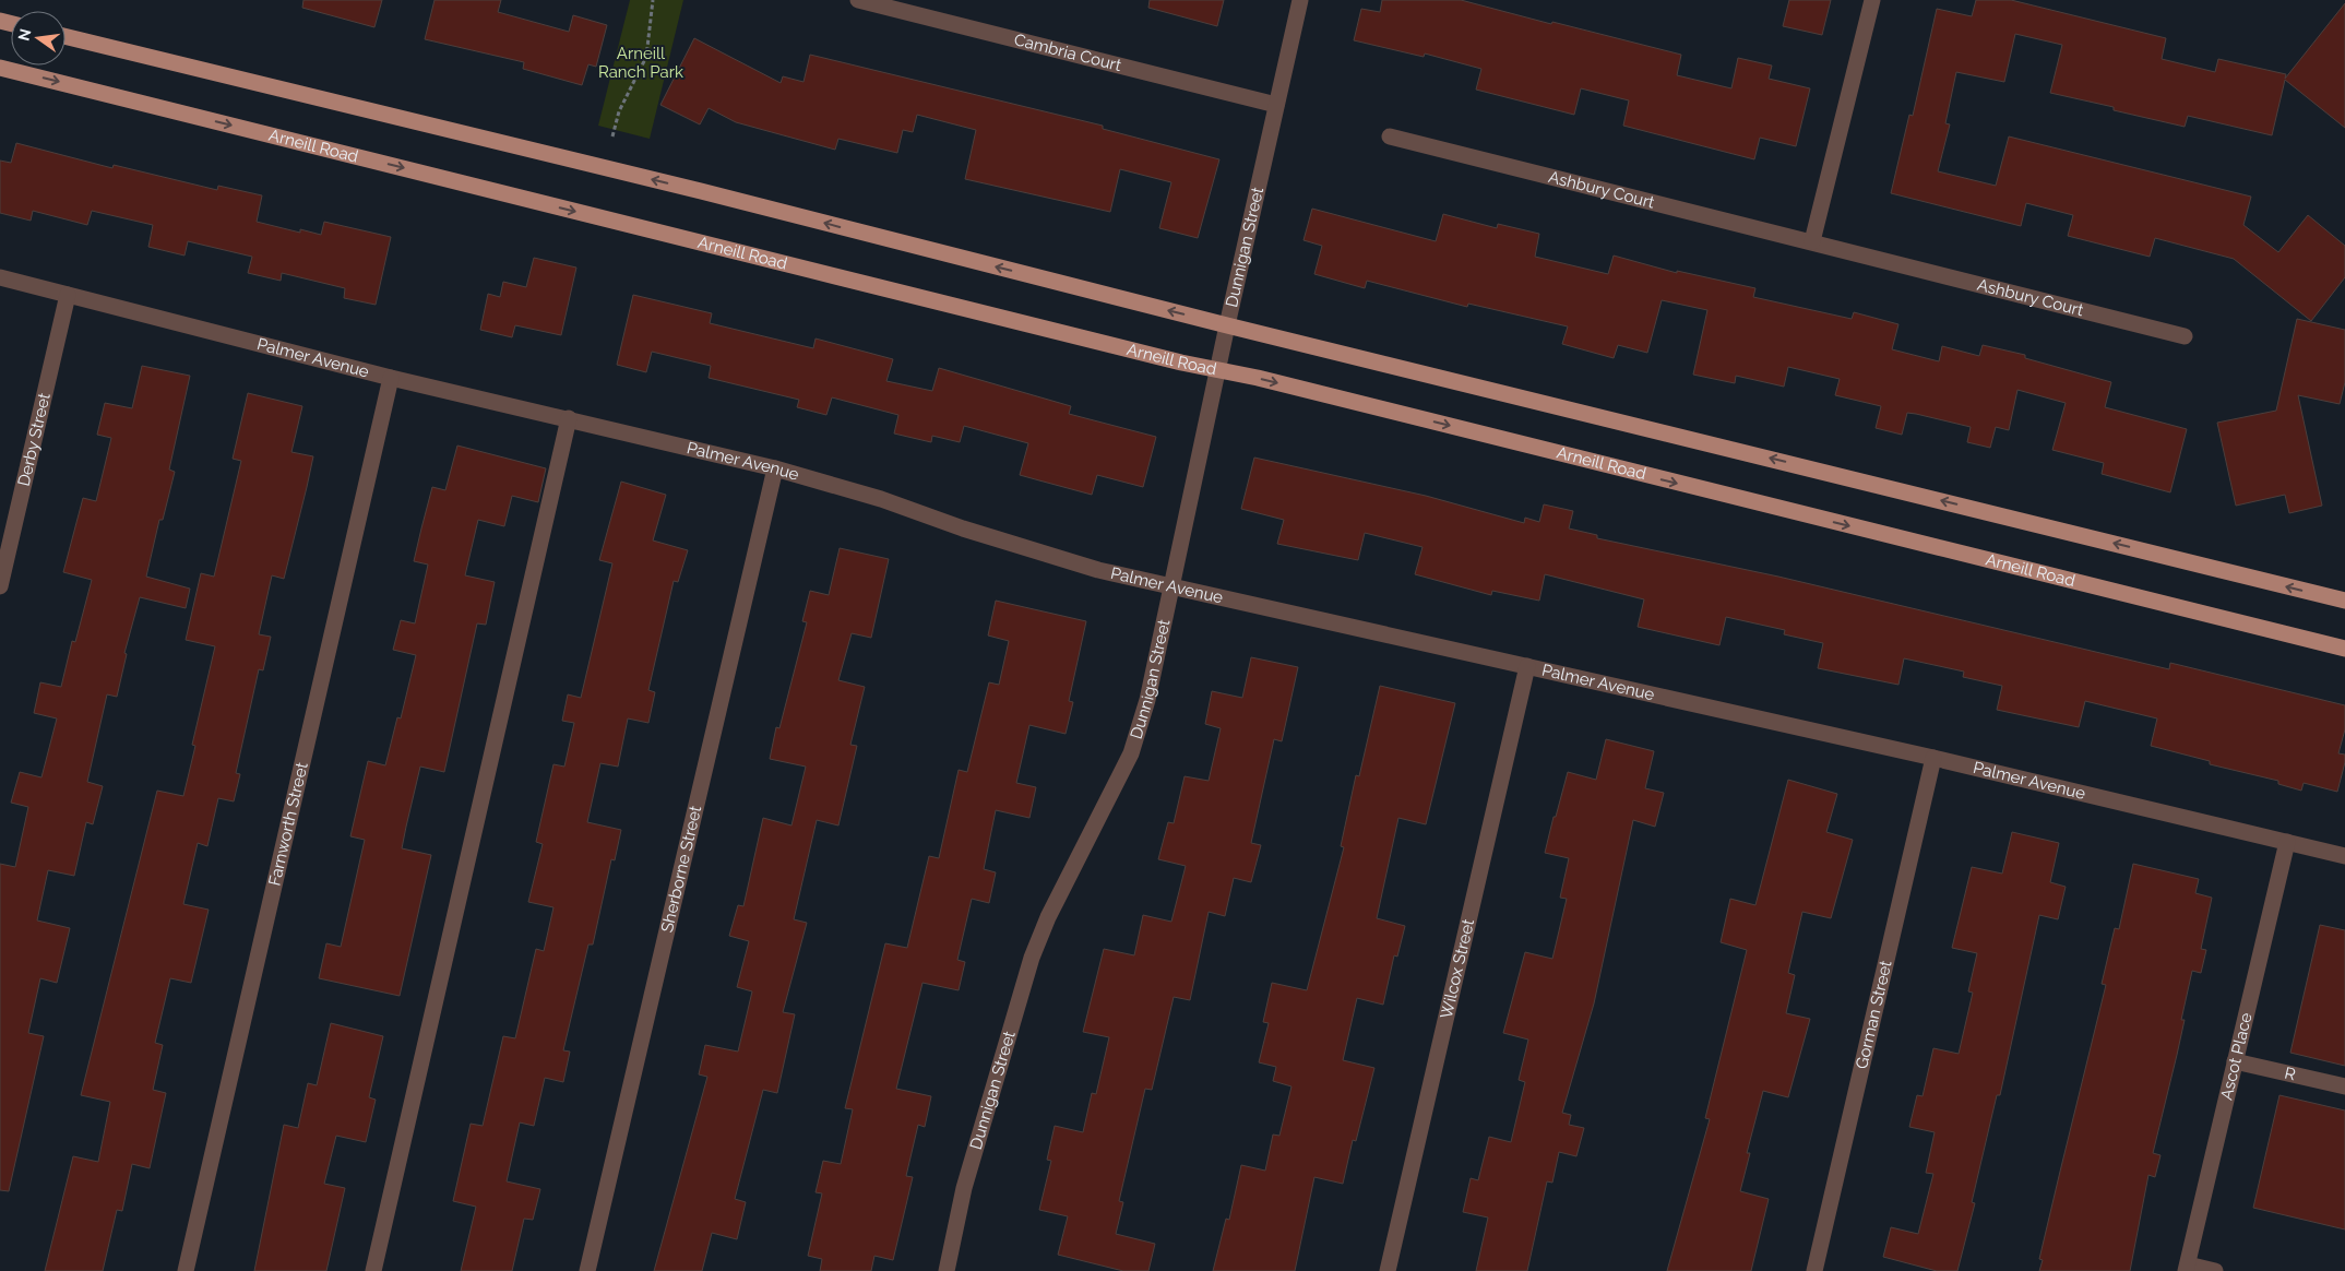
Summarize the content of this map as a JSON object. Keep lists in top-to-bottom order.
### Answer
{
  "streets": {
    "main road": ["Arneill Road"],
    "street": [
      "Cambria Court",
      "Ashbury Court",
      "Dunnigan Street",
      "Palmer Avenue",
      "Derby Street",
      "Farnworth Street",
      "Sherborne Street",
      "Wilcox Street",
      "Gorman Street",
      "Ascot Place",
      "R"
    ]
  },
  "crossings": [
    ["Cambria Court", "Dunnigan Street"],
    ["Arneill Road", "Dunnigan Street"],
    ["Dunnigan Street", "Palmer Avenue"],
    ["Palmer Avenue", "Derby Street"],
    ["Palmer Avenue", "Farnworth Street"],
    ["Palmer Avenue", "Sherborne Street"],
    ["Palmer Avenue", "Wilcox Street"],
    ["Palmer Avenue", "Gorman Street"],
    ["Palmer Avenue", "Ascot Place"],
    ["Ascot Place", "R"]
  ],
  "parks": ["Arneill Ranch Park"],
  "north": "left"
}
